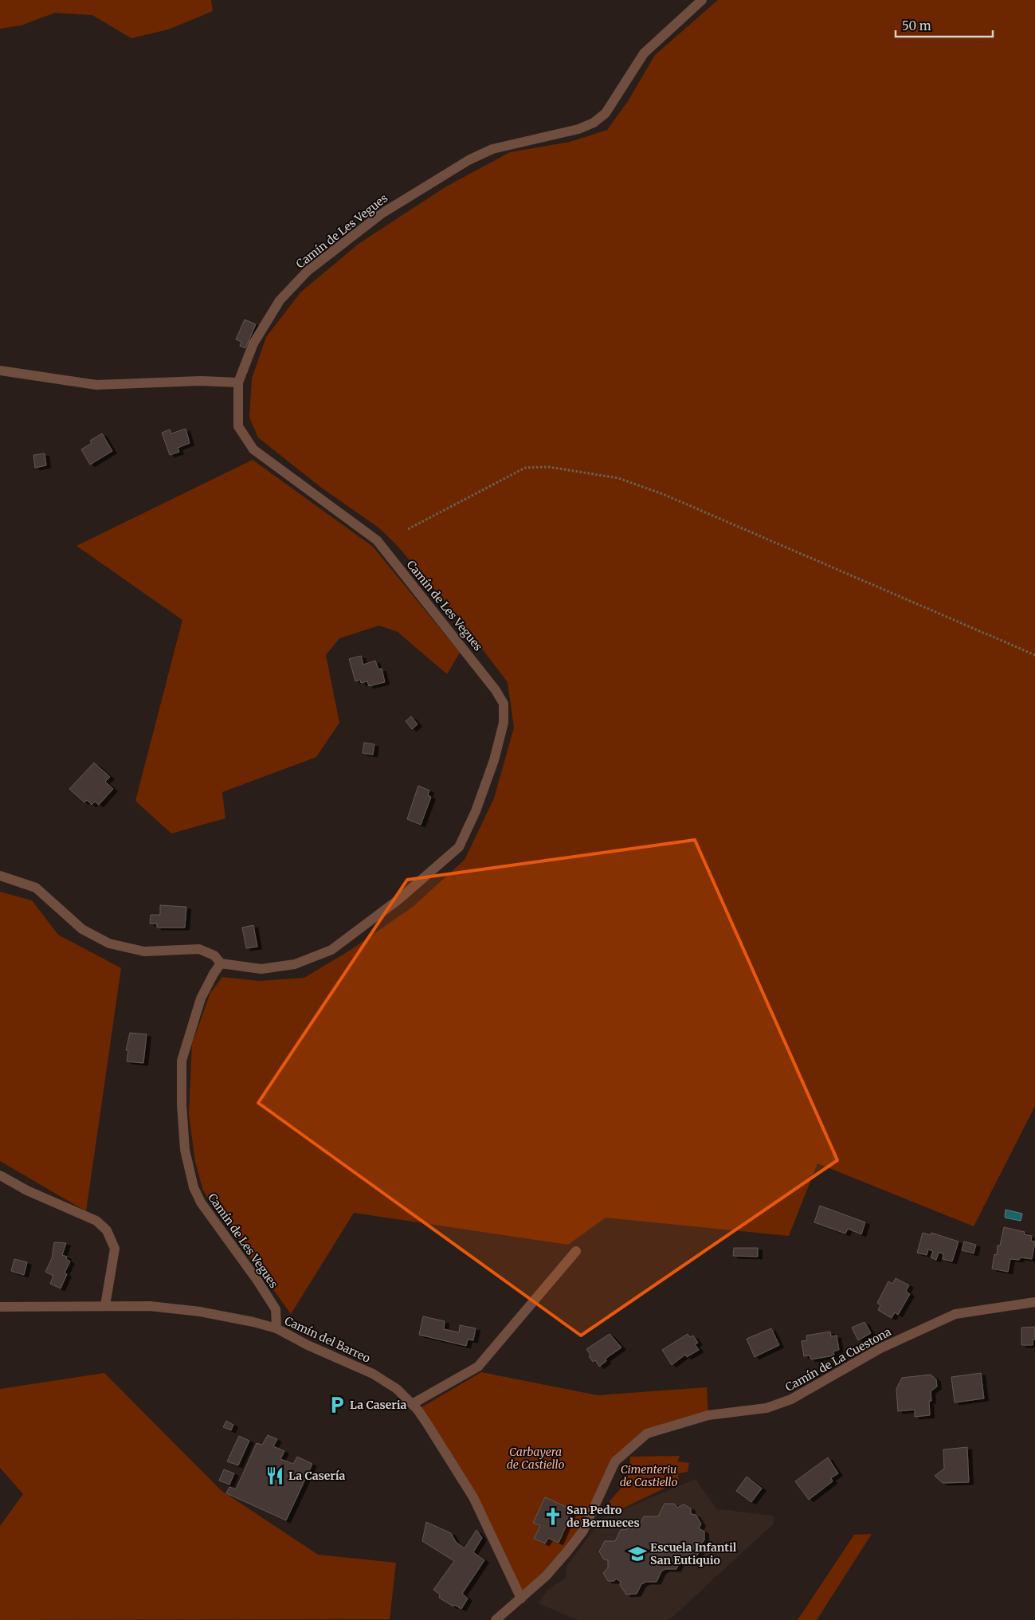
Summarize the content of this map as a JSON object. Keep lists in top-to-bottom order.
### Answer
{
  "streets": {
    "street": ["Camín de Les Vegues", "Camín del Barreo", "Camín de La Cuestona"]
  },
  "crossings": [
    ["Camín de Les Vegues", "Camín del Barreo"],
    ["Camín del Barreo", "Camín de La Cuestona"]
  ],
  "parks": ["Carbayera de Castiello", "Cimenteriu de Castiello"],
  "places": {
    "parking": ["La Caseria"],
    "restaurant": ["La Casería"],
    "church": ["San Pedro de Bernueces"],
    "school or university": ["Escuela Infantil San Eutiquio"]
  },
  "scale_bar": "50 m"
}
